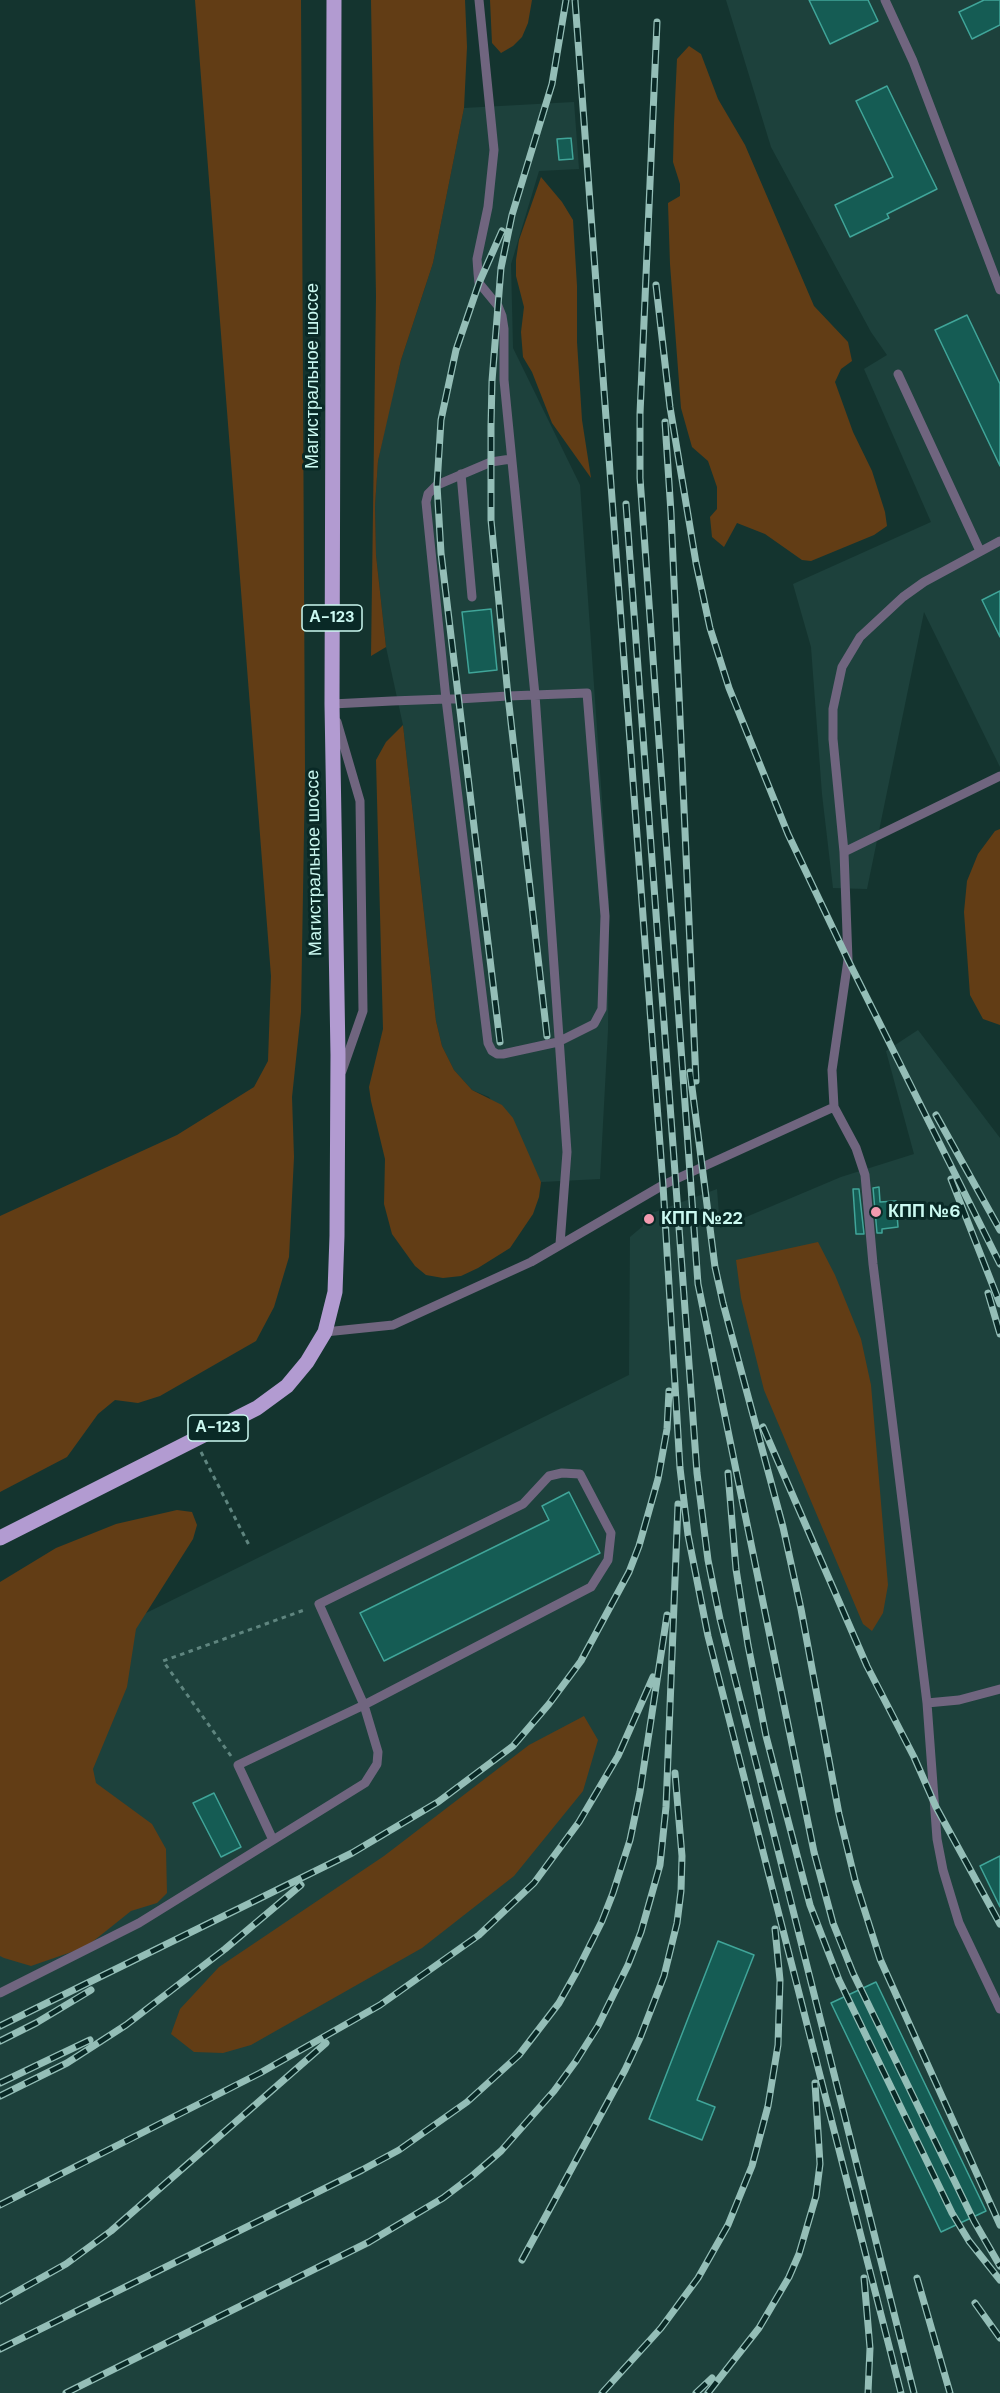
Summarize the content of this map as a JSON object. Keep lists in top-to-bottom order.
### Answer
{
  "streets": {
    "main road": ["Магистральное шоссе", "А-123"]
  },
  "places": ["КПП №6", "КПП №22"]
}
